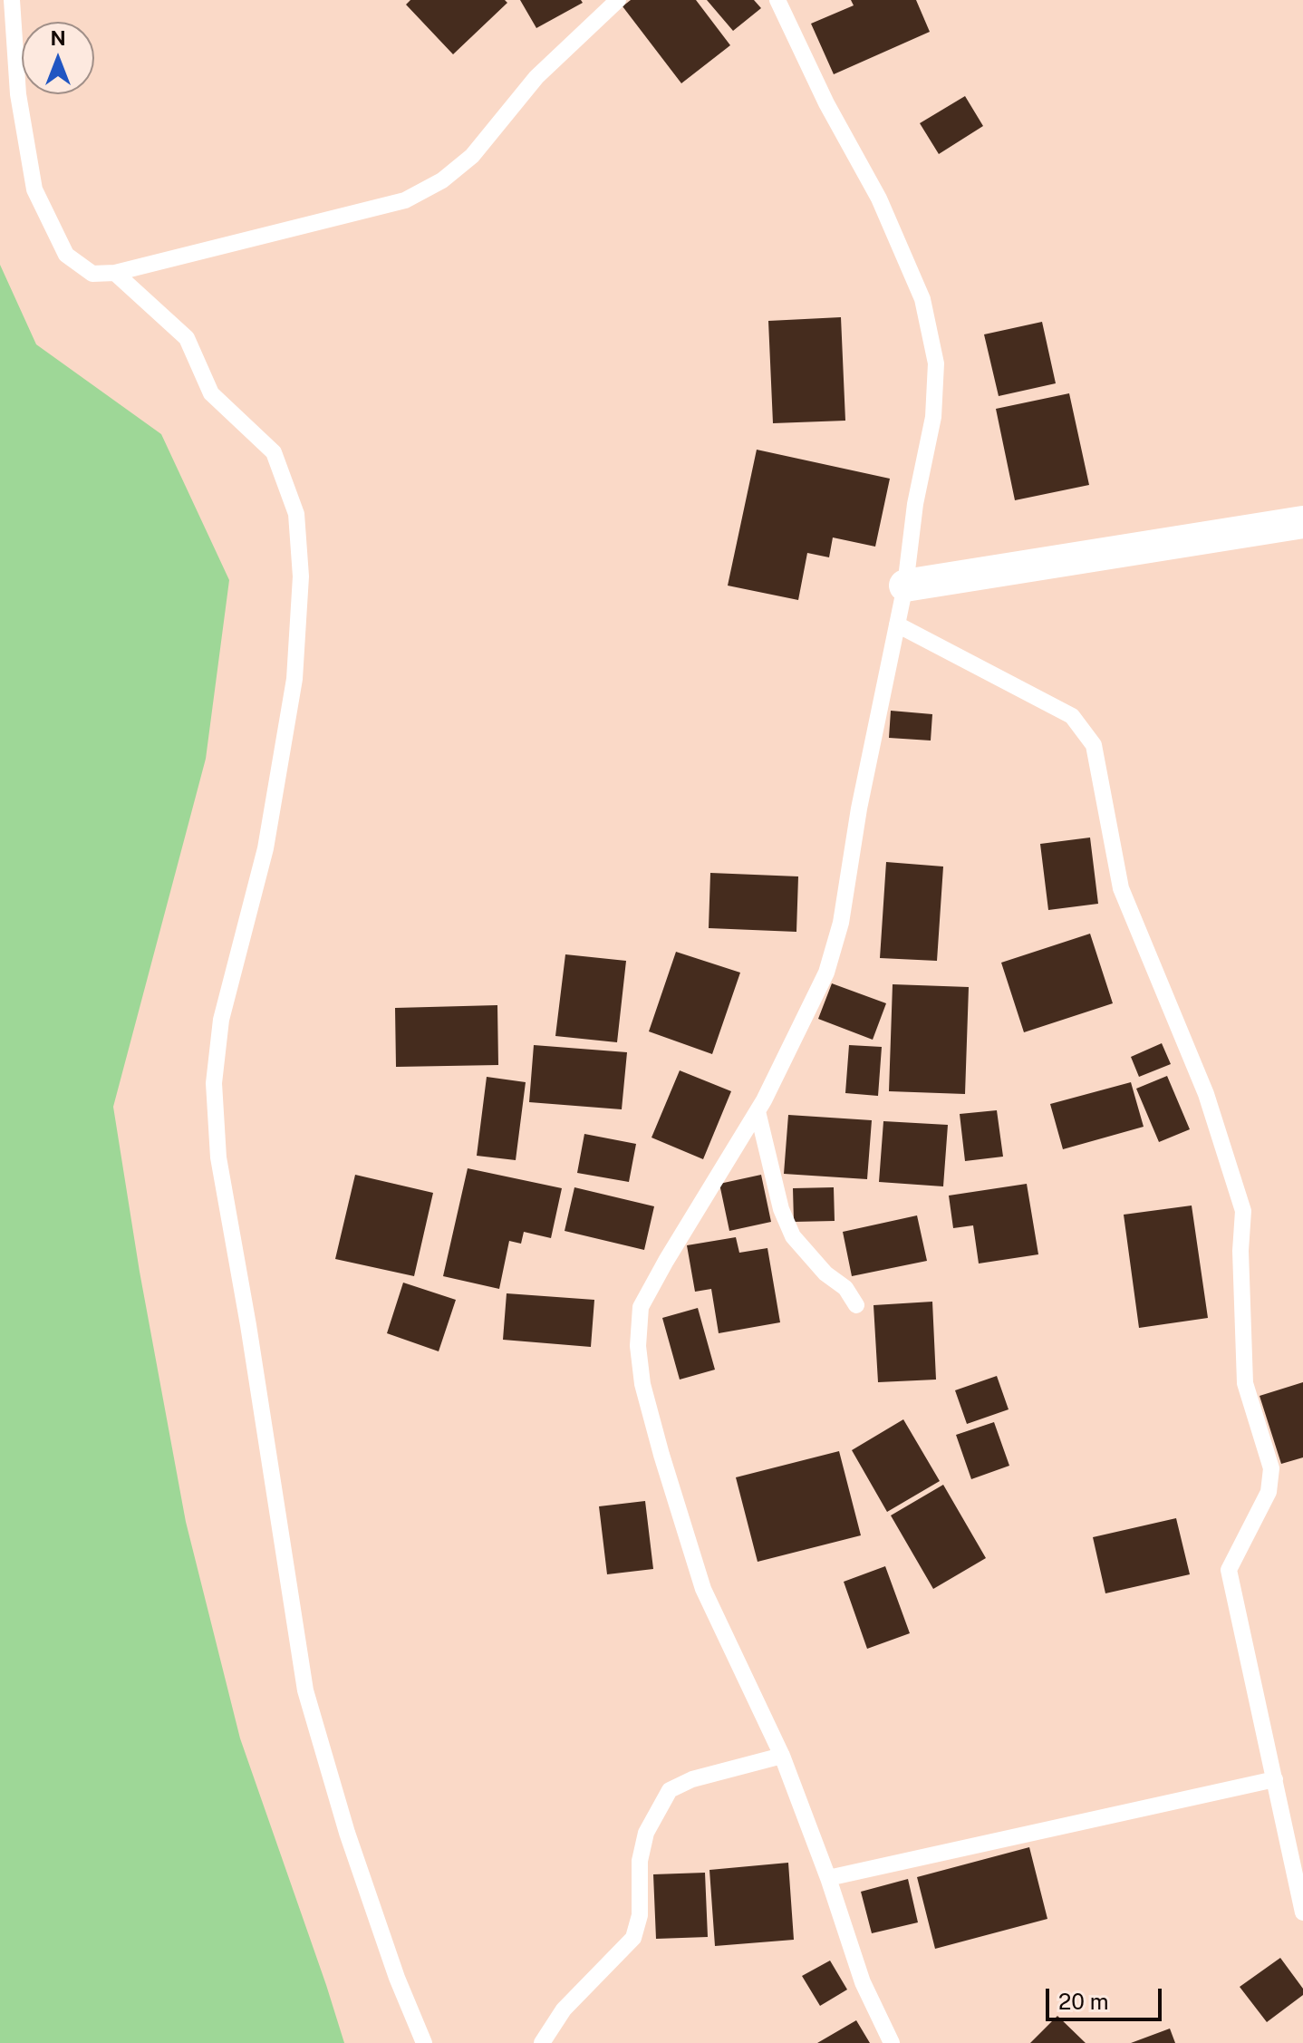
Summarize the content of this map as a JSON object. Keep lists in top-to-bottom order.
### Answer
{
  "scale_bar": "20 m",
  "north": "top"
}
